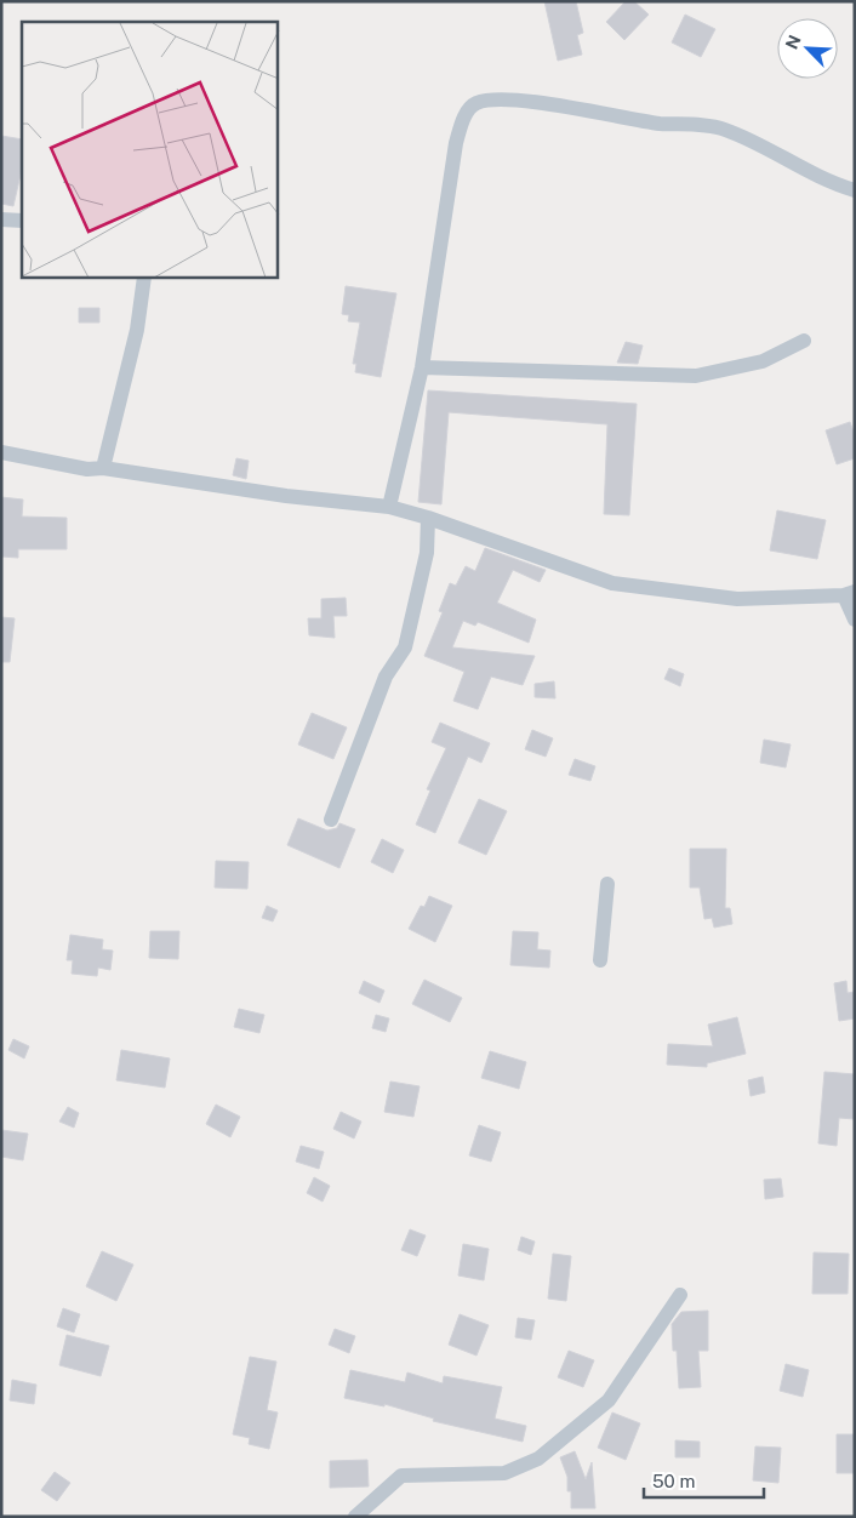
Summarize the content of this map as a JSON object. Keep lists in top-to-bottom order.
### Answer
{
  "scale_bar": "50 m",
  "north": "top left"
}
